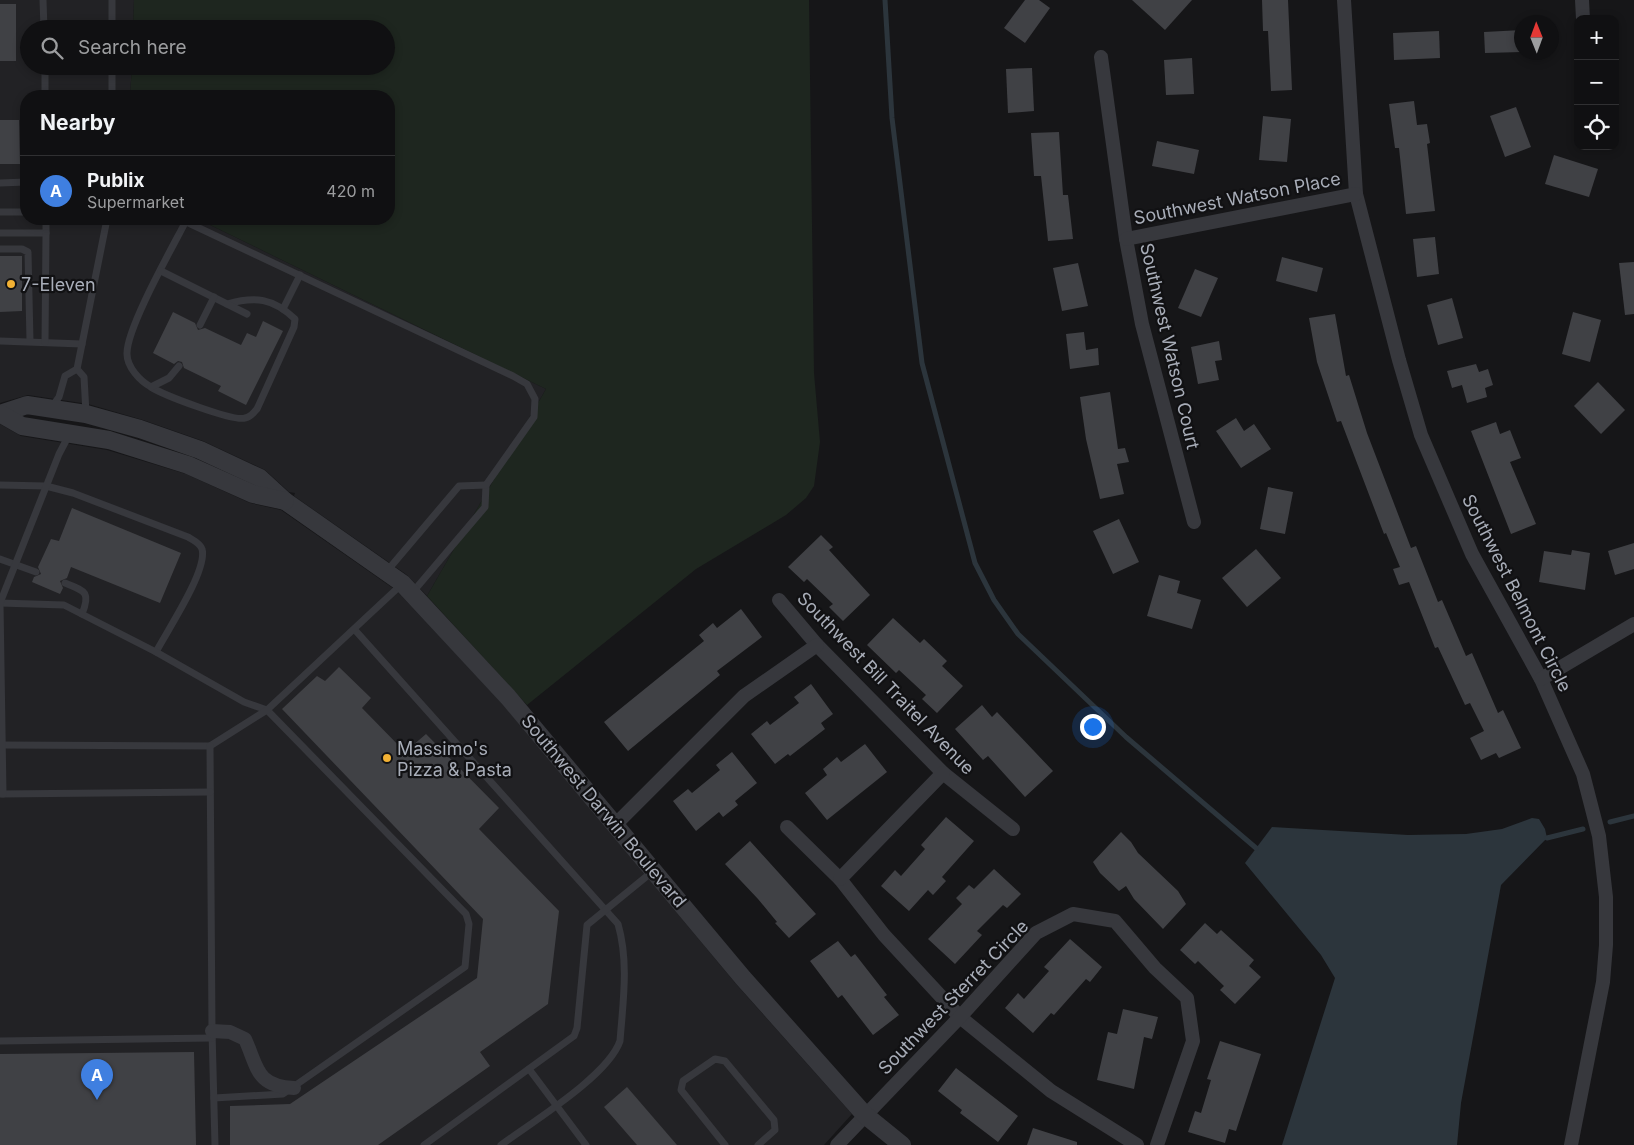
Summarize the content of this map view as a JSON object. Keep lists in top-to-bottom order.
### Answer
{
  "streets": {
    "street": [
      "Southwest Watson Place",
      "Southwest Watson Court",
      "Southwest Belmont Circle",
      "Southwest Bill Traitel Avenue",
      "Southwest Darwin Boulevard",
      "Southwest Sterret Circle"
    ]
  },
  "crossings": [
    ["Southwest Watson Place", "Southwest Watson Court"],
    ["Southwest Watson Place", "Southwest Belmont Circle"],
    ["Southwest Darwin Boulevard", "Southwest Sterret Circle"]
  ],
  "places": ["7-Eleven", "Massimo's Pizza & Pasta"],
  "north": "top",
  "page": {
    "map_buttons": ["+", "−"],
    "search": "Search here",
    "heading": "Nearby",
    "list": [
      {
        "mark": "A",
        "name": "Publix",
        "note": "Supermarket",
        "value": "420 m"
      }
    ],
    "pins": "A"
  }
}
